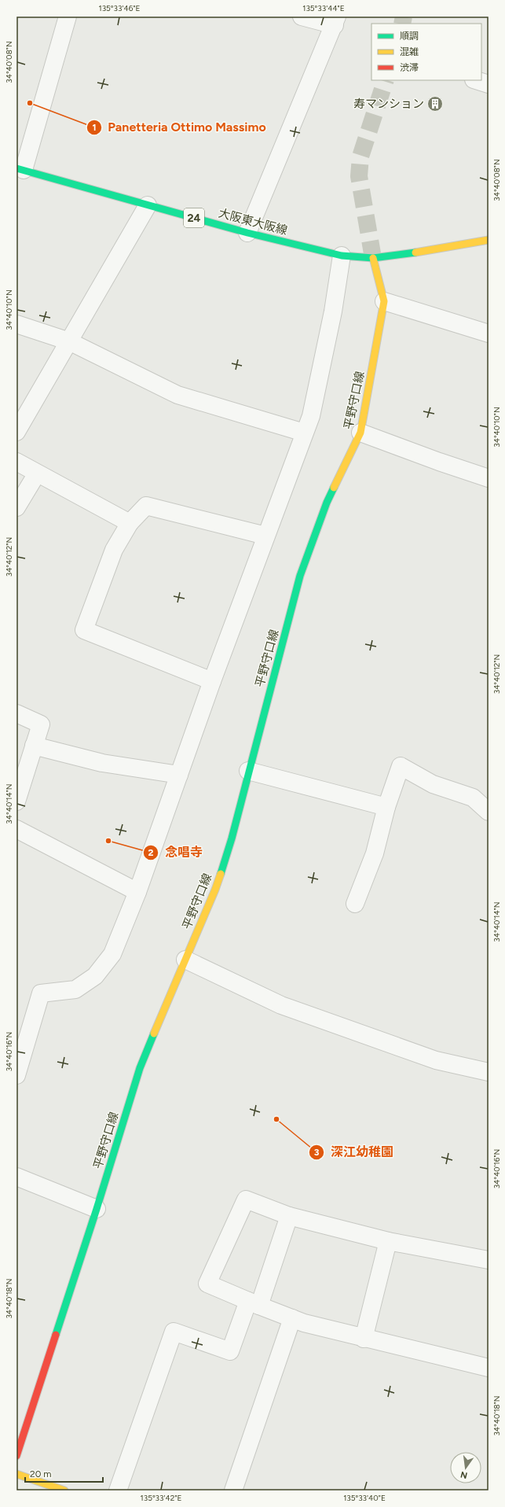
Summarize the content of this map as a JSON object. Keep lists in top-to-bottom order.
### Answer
{
  "streets": {
    "main road": ["24", "大阪東大阪線", "平野守口線"]
  },
  "crossings": [
    ["大阪東大阪線", "平野守口線"]
  ],
  "places": {
    "other": ["Panetteria Ottimo Massimo", "念唱寺", "深江幼稚園"],
    "building": ["寿マンション"]
  },
  "legend": ["順調", "混雑", "渋滞"],
  "scale_bar": "20 m",
  "north": "bottom",
  "coordinates": [
    "135°33'46\"E",
    "135°33'44\"E",
    "34°40'08\"N",
    "34°40'10\"N",
    "34°40'12\"N",
    "34°40'14\"N",
    "34°40'16\"N",
    "34°40'18\"N",
    "135°33'42\"E",
    "135°33'40\"E"
  ]
}
